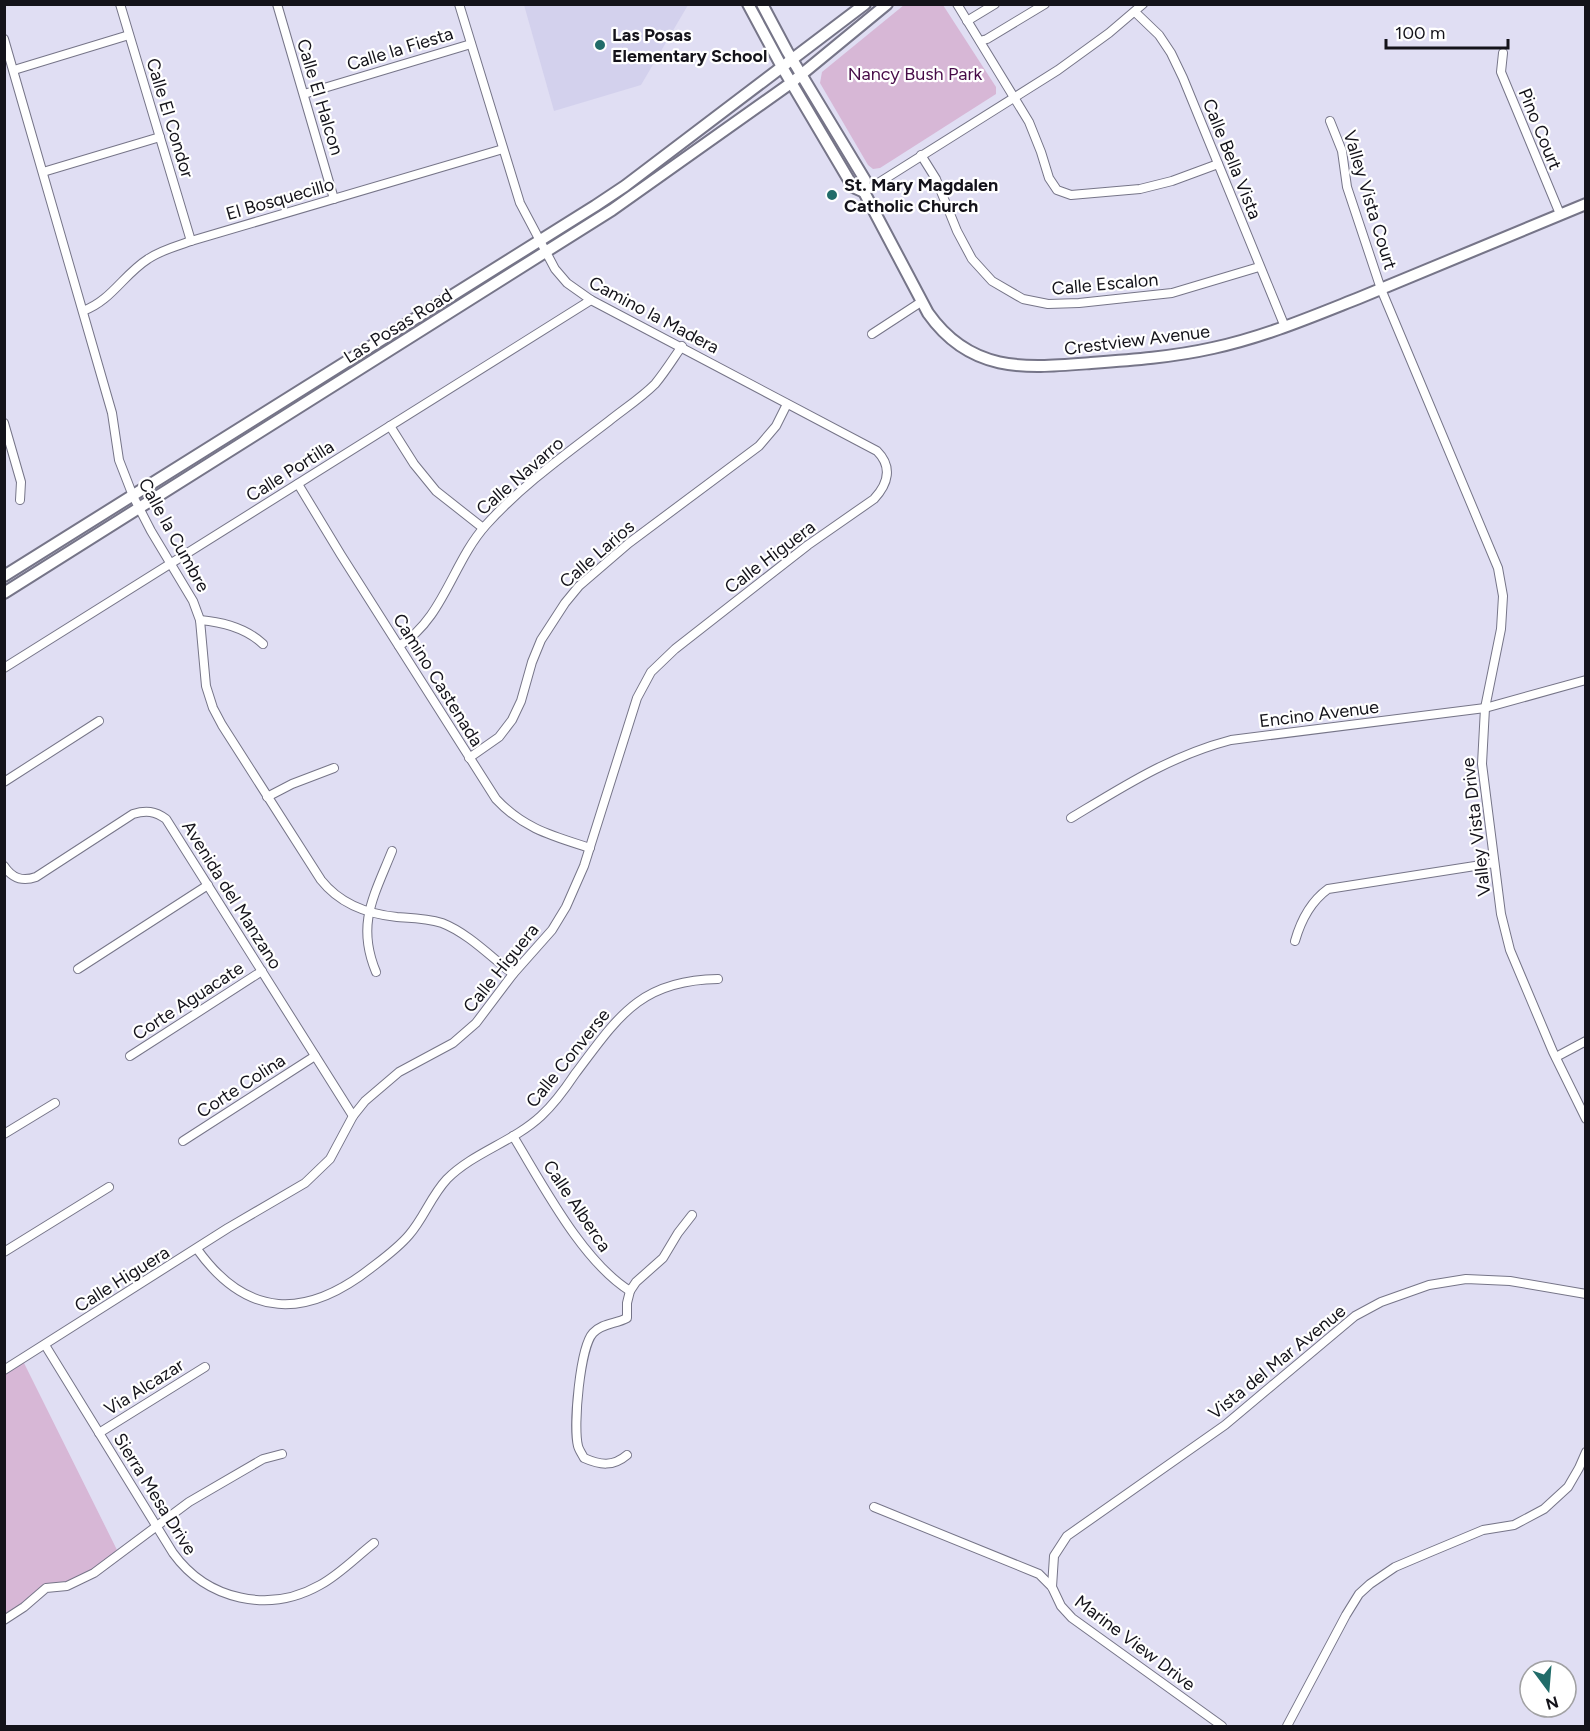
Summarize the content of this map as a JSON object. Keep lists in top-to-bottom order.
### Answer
{
  "streets": {
    "main road": ["Las Posas Road", "Crestview Avenue"],
    "street": [
      "Calle la Fiesta",
      "Calle El Halcon",
      "Calle El Condor",
      "Pino Court",
      "Calle Bella Vista",
      "El Bosquecillo",
      "Valley Vista Court",
      "Calle Escalon",
      "Camino la Madera",
      "Calle Portilla",
      "Calle Navarro",
      "Calle la Cumbre",
      "Calle Larios",
      "Calle Higuera",
      "Camino Castenada",
      "Encino Avenue",
      "Valley Vista Drive",
      "Avenida del Manzano",
      "Corte Aguacate",
      "Calle Converse",
      "Corte Colina",
      "Calle Alberca",
      "Vista del Mar Avenue",
      "Via Alcazar",
      "Sierra Mesa Drive",
      "Marine View Drive"
    ]
  },
  "crossings": [
    ["Calle la Fiesta", "Calle El Halcon"],
    ["Calle la Fiesta", "Camino la Madera"],
    ["Calle El Halcon", "El Bosquecillo"],
    ["Calle El Condor", "El Bosquecillo"],
    ["Pino Court", "Crestview Avenue"],
    ["Calle Bella Vista", "Calle Escalon"],
    ["Calle Bella Vista", "Crestview Avenue"],
    ["El Bosquecillo", "Camino la Madera"],
    ["El Bosquecillo", "Calle la Cumbre"],
    ["Valley Vista Court", "Crestview Avenue"],
    ["Valley Vista Court", "Valley Vista Drive"],
    ["Camino la Madera", "Las Posas Road"],
    ["Camino la Madera", "Calle Portilla"],
    ["Camino la Madera", "Calle Navarro"],
    ["Camino la Madera", "Calle Larios"],
    ["Camino la Madera", "Calle Higuera"],
    ["Las Posas Road", "Crestview Avenue"],
    ["Las Posas Road", "Calle la Cumbre"],
    ["Crestview Avenue", "Valley Vista Drive"],
    ["Calle Portilla", "Calle la Cumbre"],
    ["Calle Portilla", "Camino Castenada"],
    ["Calle Navarro", "Camino Castenada"],
    ["Calle la Cumbre", "Calle Higuera"],
    ["Calle Larios", "Camino Castenada"],
    ["Calle Higuera", "Camino Castenada"],
    ["Calle Higuera", "Avenida del Manzano"],
    ["Calle Higuera", "Calle Converse"],
    ["Calle Higuera", "Sierra Mesa Drive"],
    ["Encino Avenue", "Valley Vista Drive"],
    ["Avenida del Manzano", "Corte Aguacate"],
    ["Avenida del Manzano", "Corte Colina"],
    ["Calle Converse", "Calle Alberca"],
    ["Vista del Mar Avenue", "Marine View Drive"],
    ["Via Alcazar", "Sierra Mesa Drive"]
  ],
  "parks": ["Nancy Bush Park"],
  "places": ["Las Posas Elementary School", "St. Mary Magdalen Catholic Church"],
  "scale_bar": "100 m",
  "north": "bottom"
}
